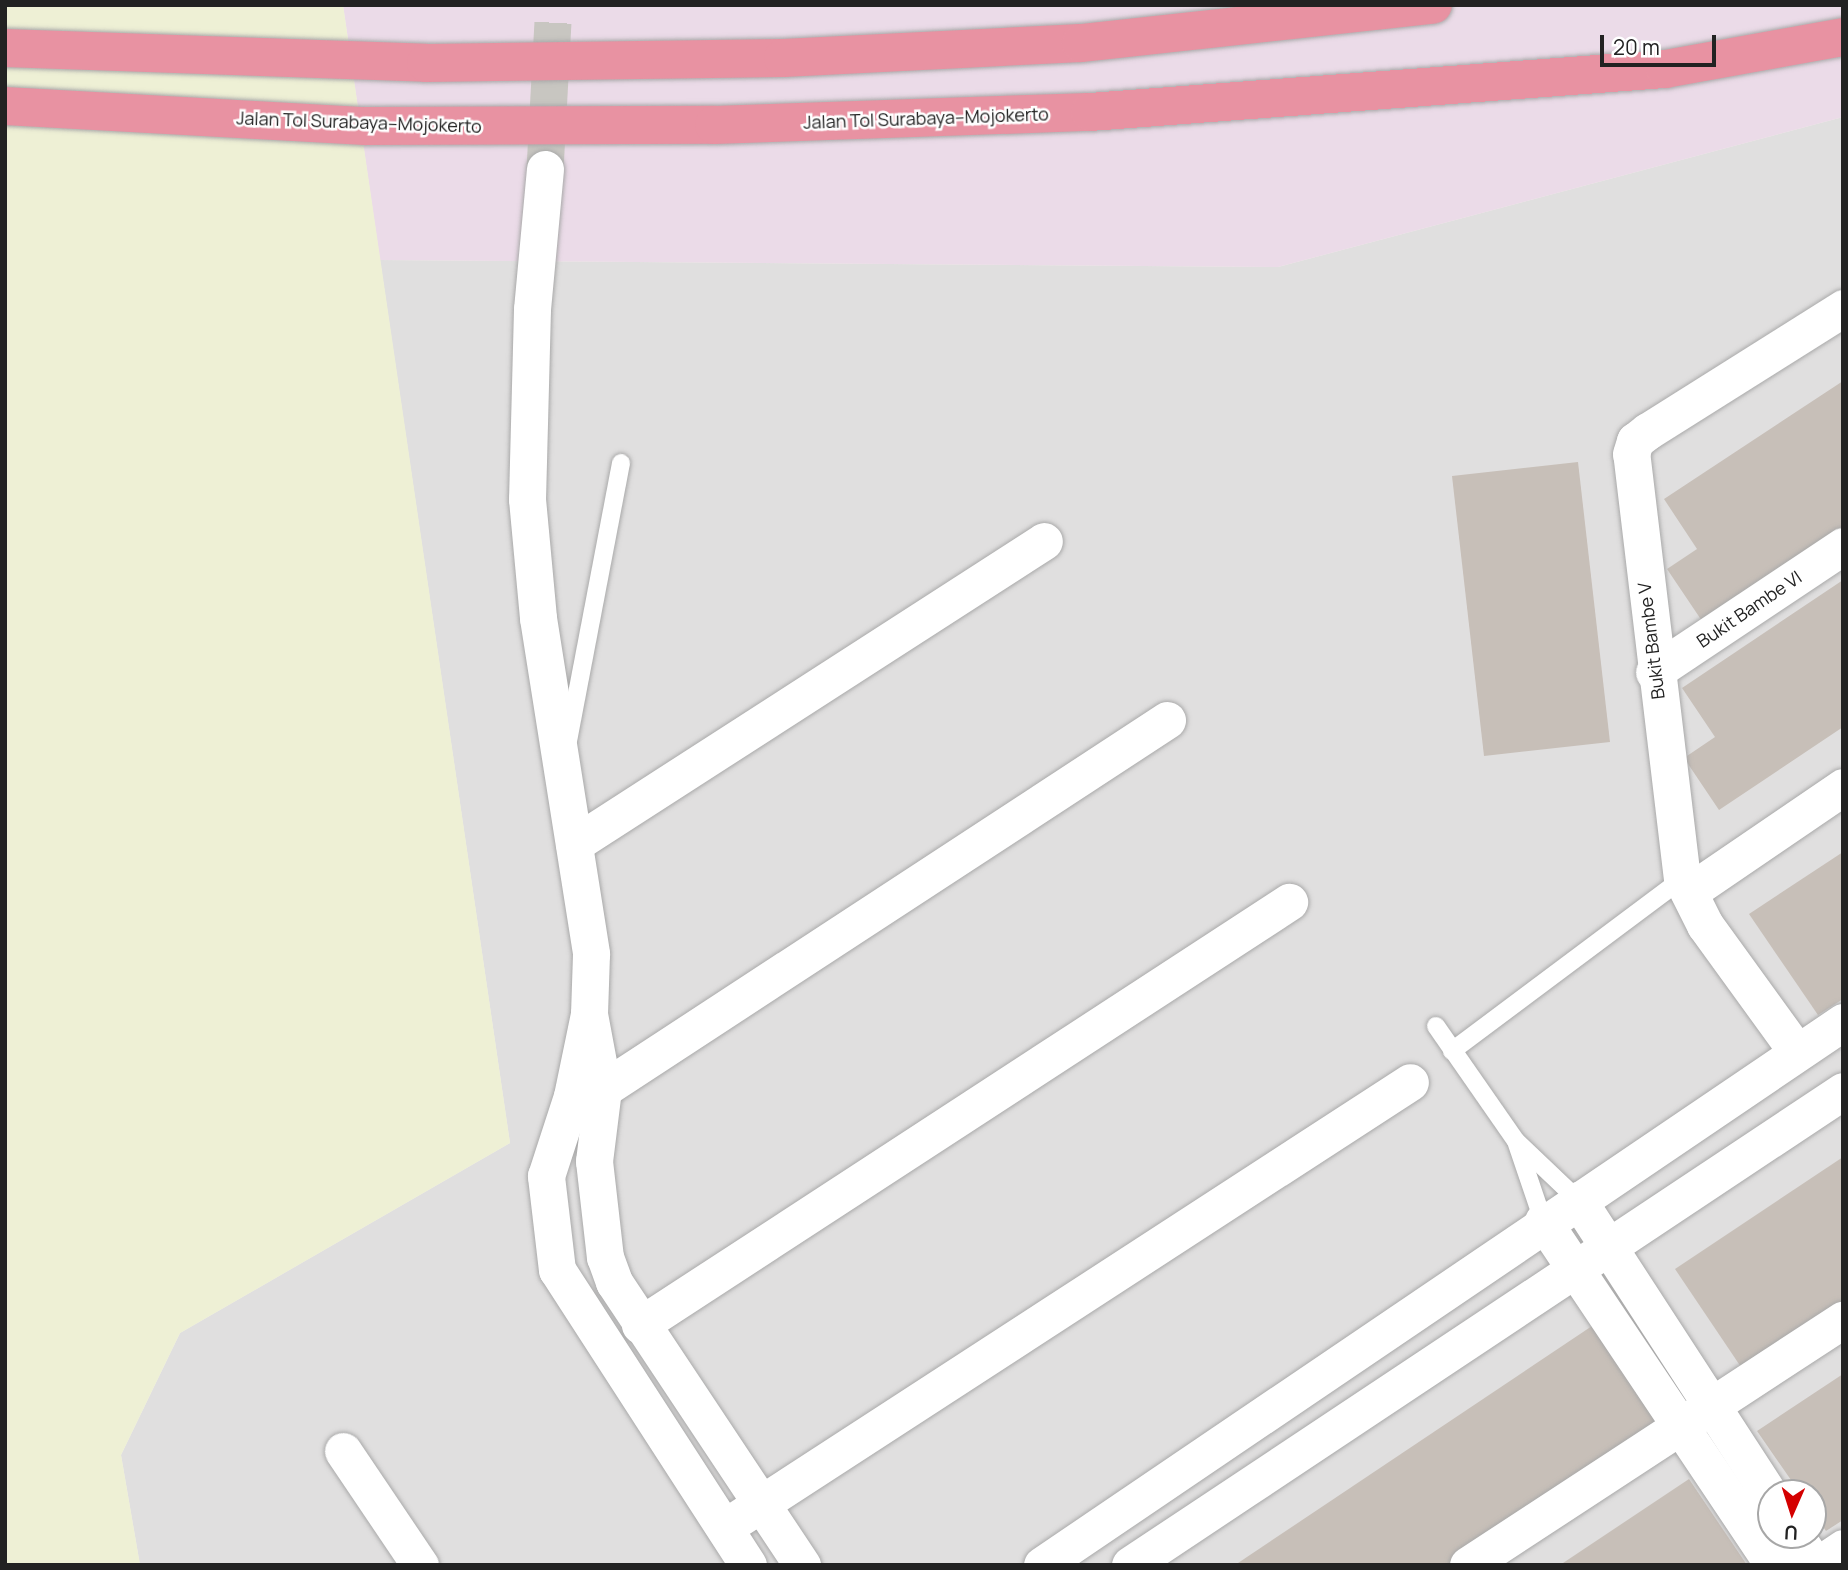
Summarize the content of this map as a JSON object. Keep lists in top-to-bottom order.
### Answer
{
  "streets": {
    "highway": ["Jalan Tol Surabaya–Mojokerto"],
    "street": ["Bukit Bambe VI", "Bukit Bambe V"]
  },
  "crossings": [
    ["Bukit Bambe VI", "Bukit Bambe V"]
  ],
  "scale_bar": "20 m",
  "north": "bottom"
}
